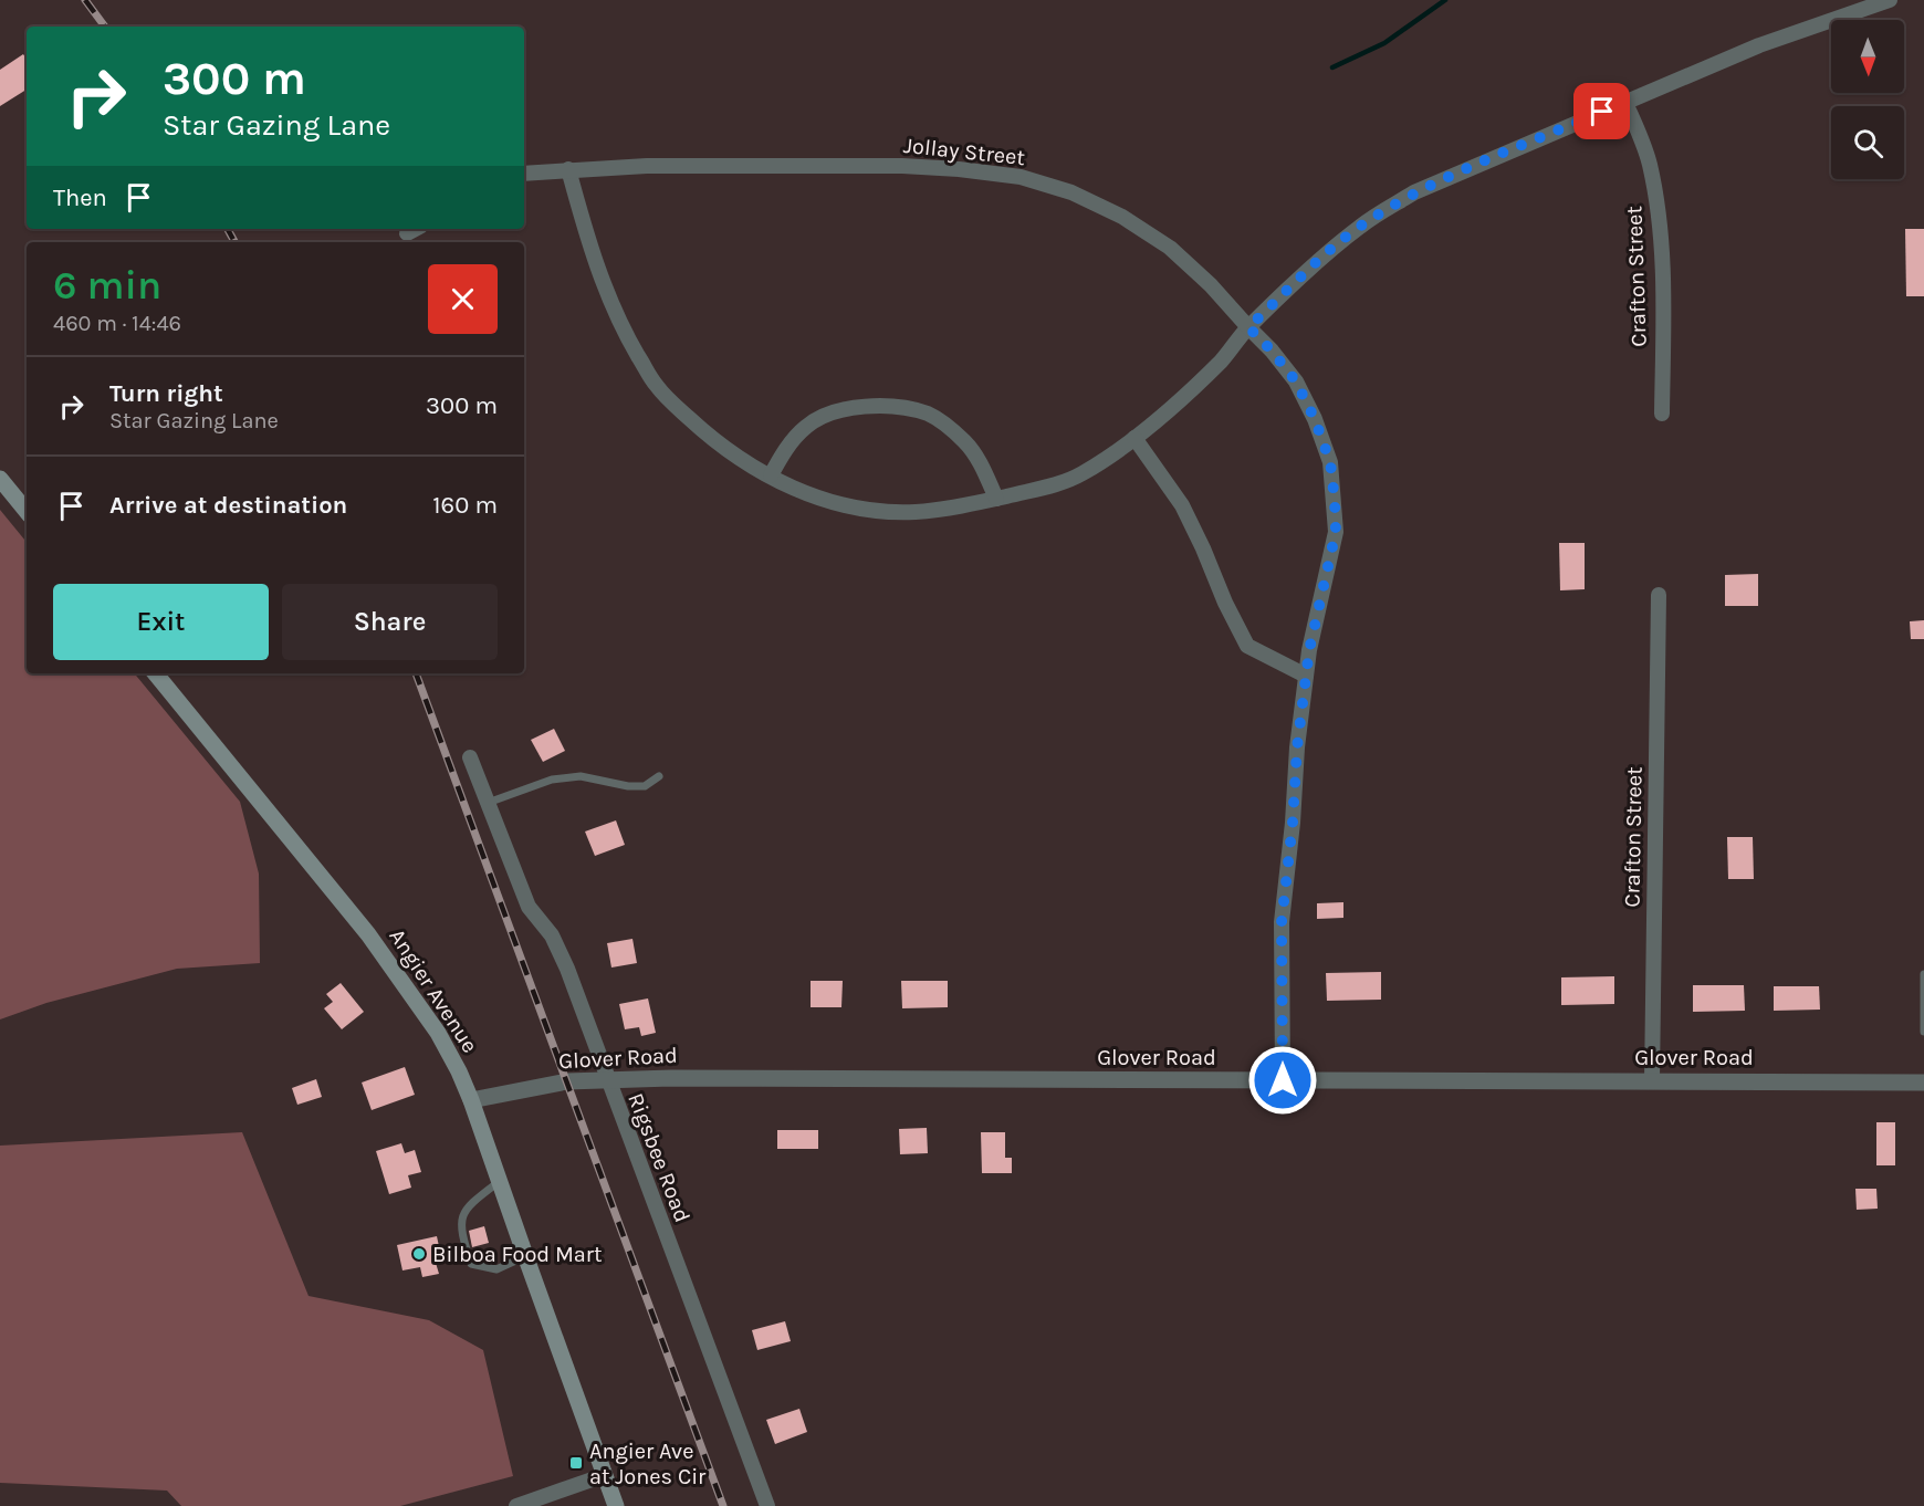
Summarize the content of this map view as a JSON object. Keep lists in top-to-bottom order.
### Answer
{
  "streets": {
    "main road": ["Angier Avenue"],
    "street": [
      "Jollay Street",
      "Crafton Street",
      "Glover Road",
      "Rigsbee Road"
    ]
  },
  "crossings": [
    ["Jollay Street", "Glover Road"],
    ["Crafton Street", "Glover Road"],
    ["Angier Avenue", "Glover Road"],
    ["Glover Road", "Rigsbee Road"]
  ],
  "places": {
    "other": ["Bilboa Food Mart"],
    "transit": ["Angier Ave at Jones Cir"]
  },
  "north": "bottom",
  "page": {
    "turn": ["300 m", "Star Gazing Lane"],
    "then": "Then",
    "heading": ["6 min", "460 m · 14:46"],
    "list": [
      {
        "name": "Turn right",
        "note": "Star Gazing Lane",
        "value": "300 m"
      },
      {
        "name": "Arrive at destination",
        "value": "160 m"
      }
    ],
    "buttons": ["Exit", "Share"]
  }
}
